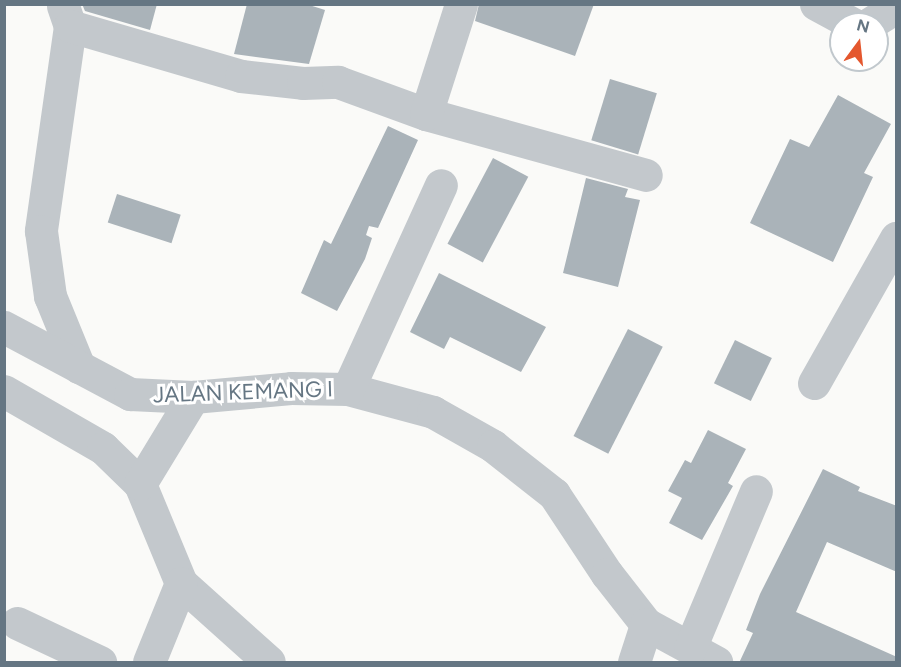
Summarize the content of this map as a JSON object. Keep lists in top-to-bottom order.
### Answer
{
  "streets": {
    "street": ["JALAN KEMANG I"]
  },
  "north": "top"
}
